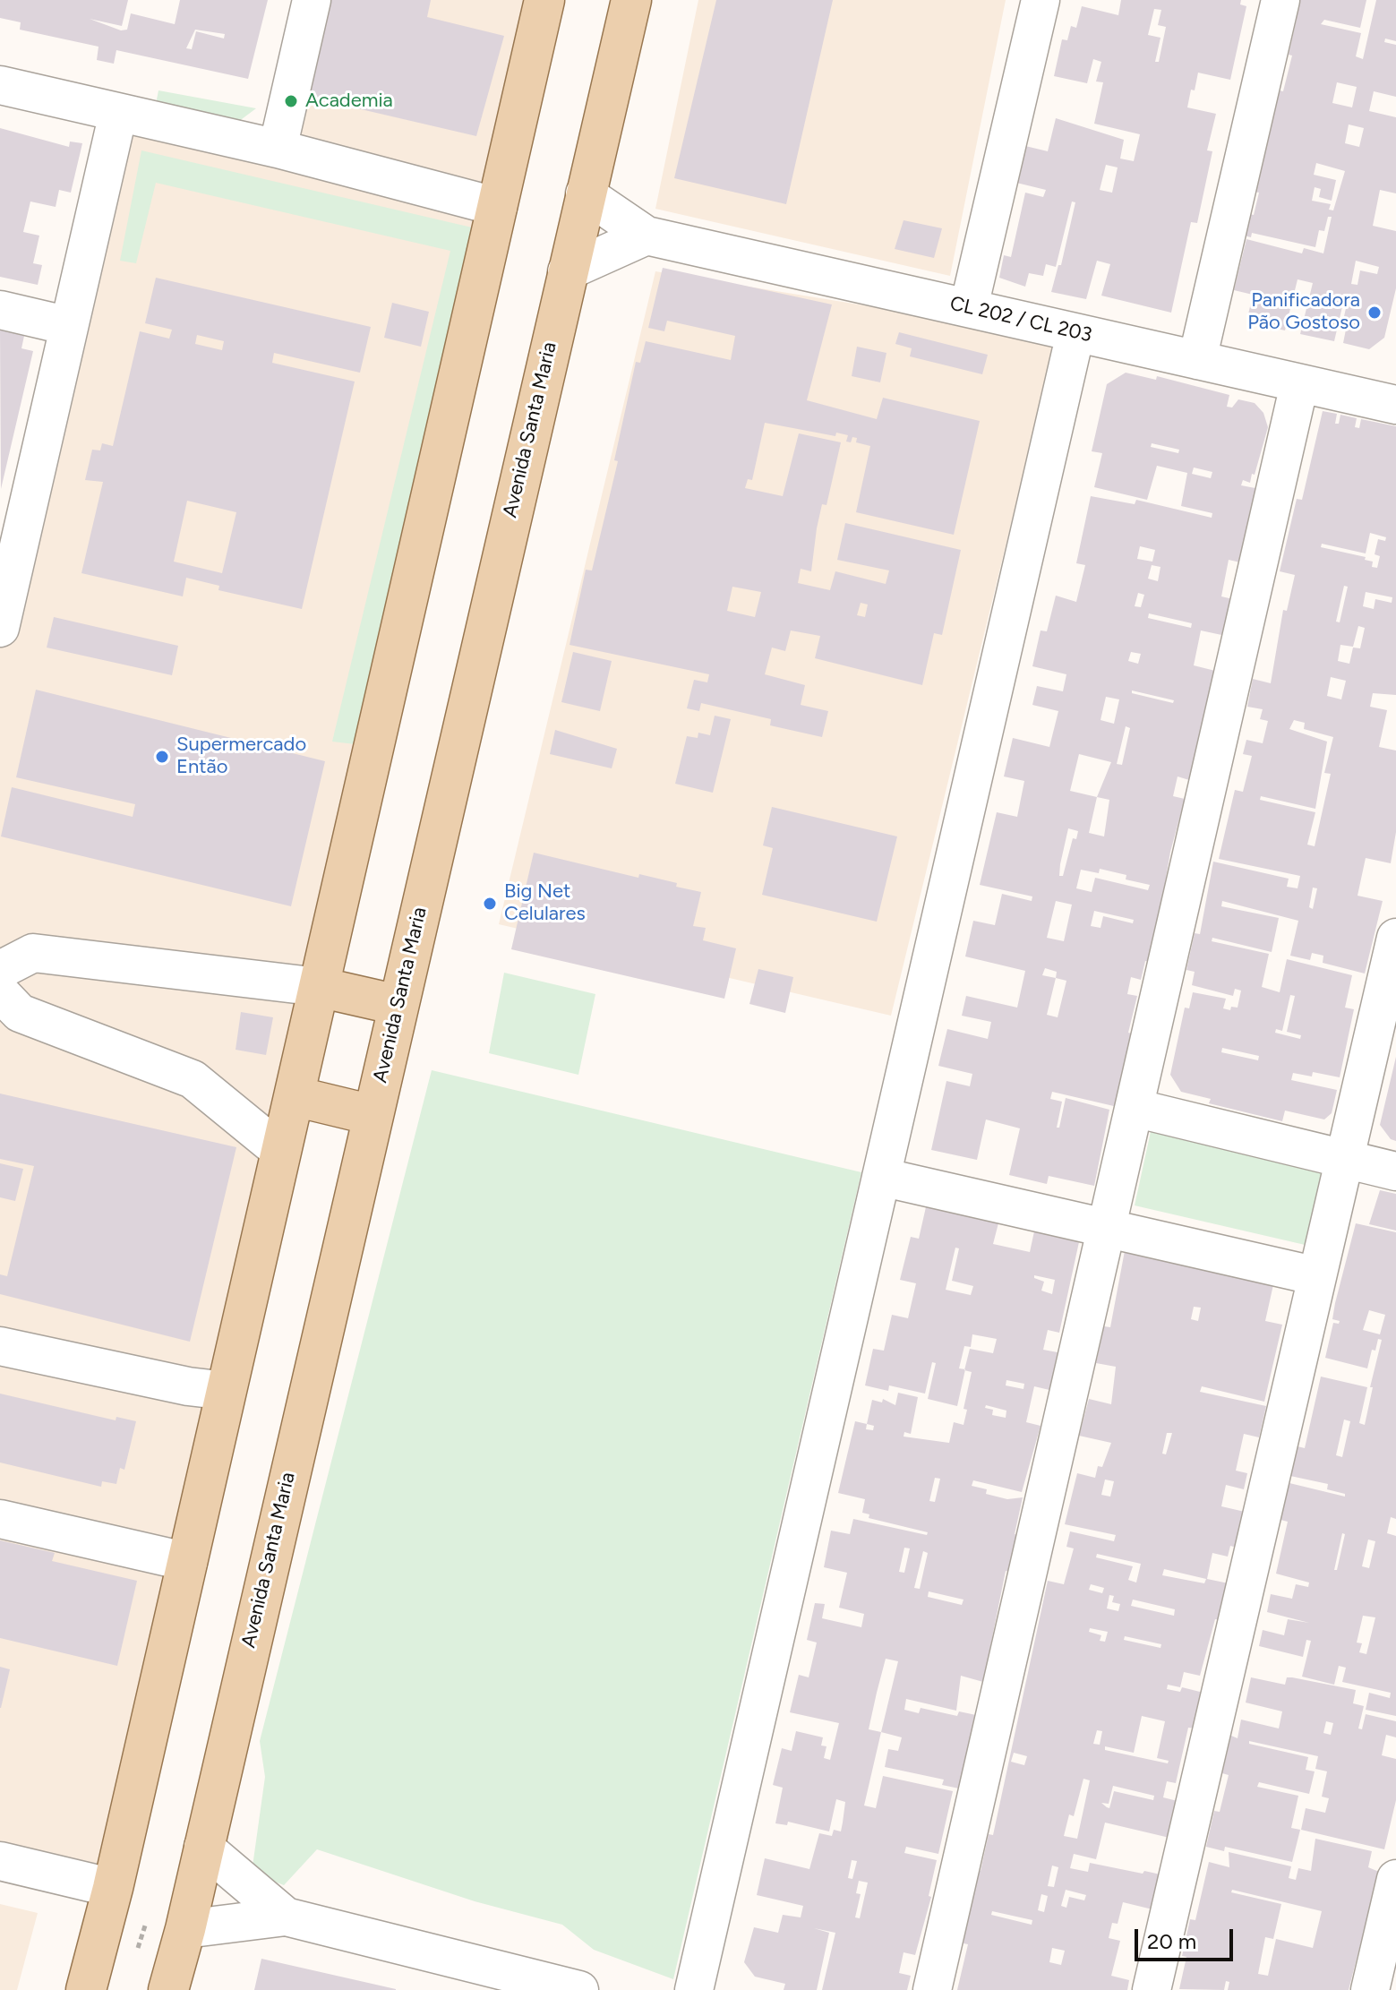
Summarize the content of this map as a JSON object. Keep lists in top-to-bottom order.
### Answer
{
  "streets": {
    "main road": ["Avenida Santa Maria"],
    "street": ["CL 202 / CL 203"]
  },
  "places": [
    "Academia",
    "Panificadora Pão Gostoso",
    "Supermercado Então",
    "Big Net Celulares"
  ],
  "scale_bar": "20 m"
}
